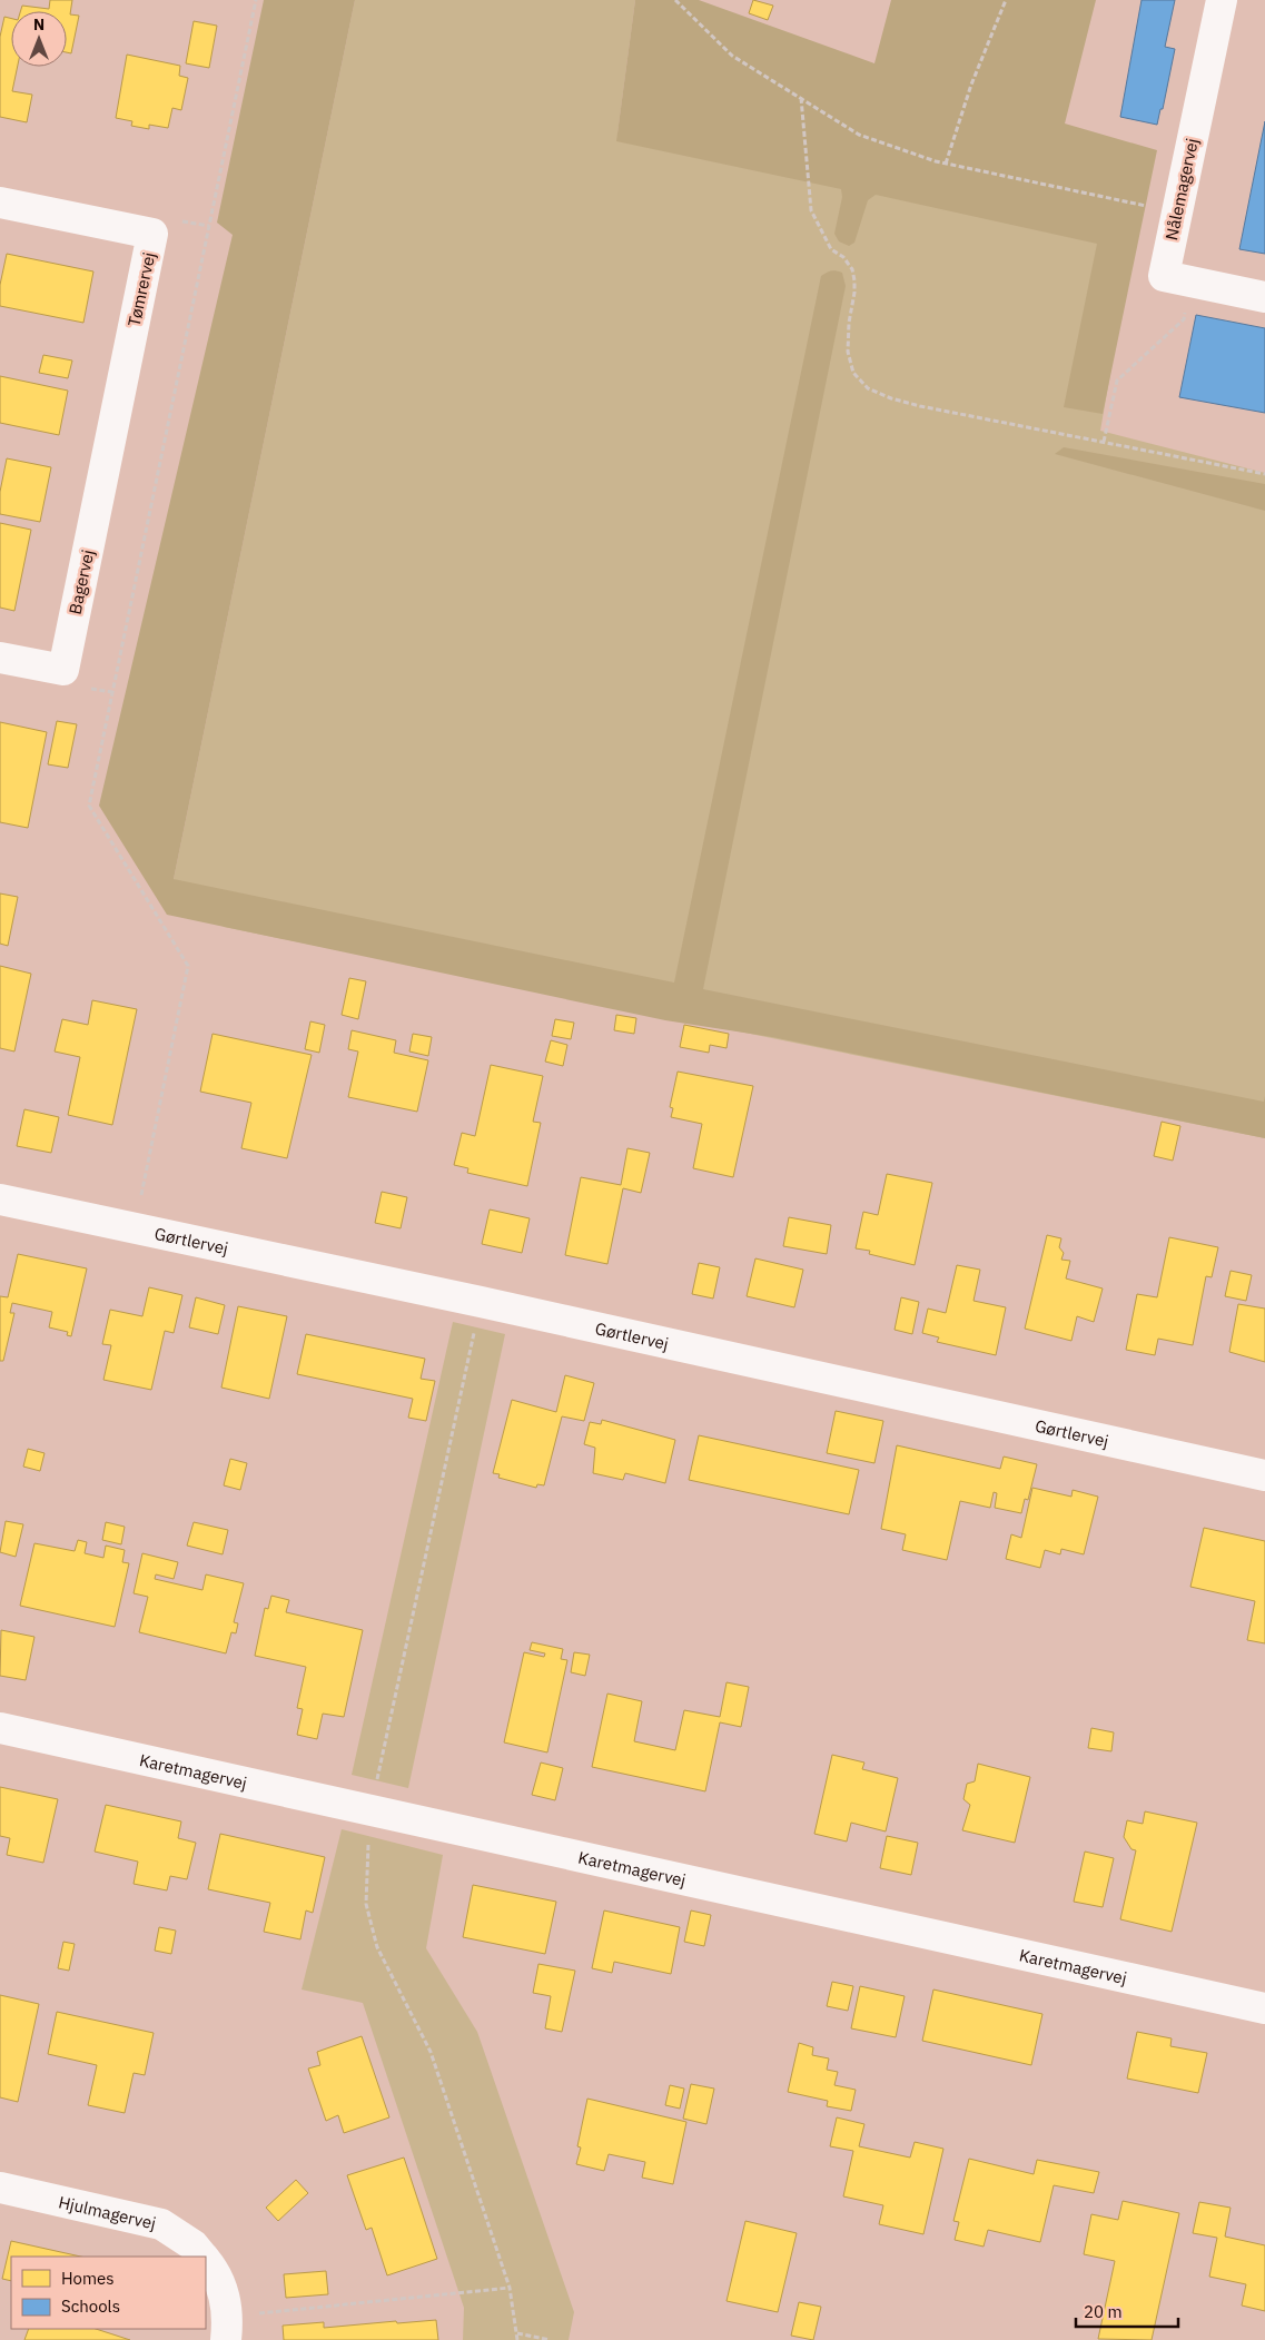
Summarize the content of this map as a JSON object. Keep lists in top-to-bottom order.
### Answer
{
  "streets": {
    "street": [
      "Nålemagervej",
      "Tømrervej",
      "Bagervej",
      "Gørtlervej",
      "Karetmagervej",
      "Hjulmagervej"
    ]
  },
  "crossings": [
    ["Tømrervej", "Bagervej"]
  ],
  "legend": ["Homes", "Schools"],
  "scale_bar": "20 m",
  "north": "top"
}
